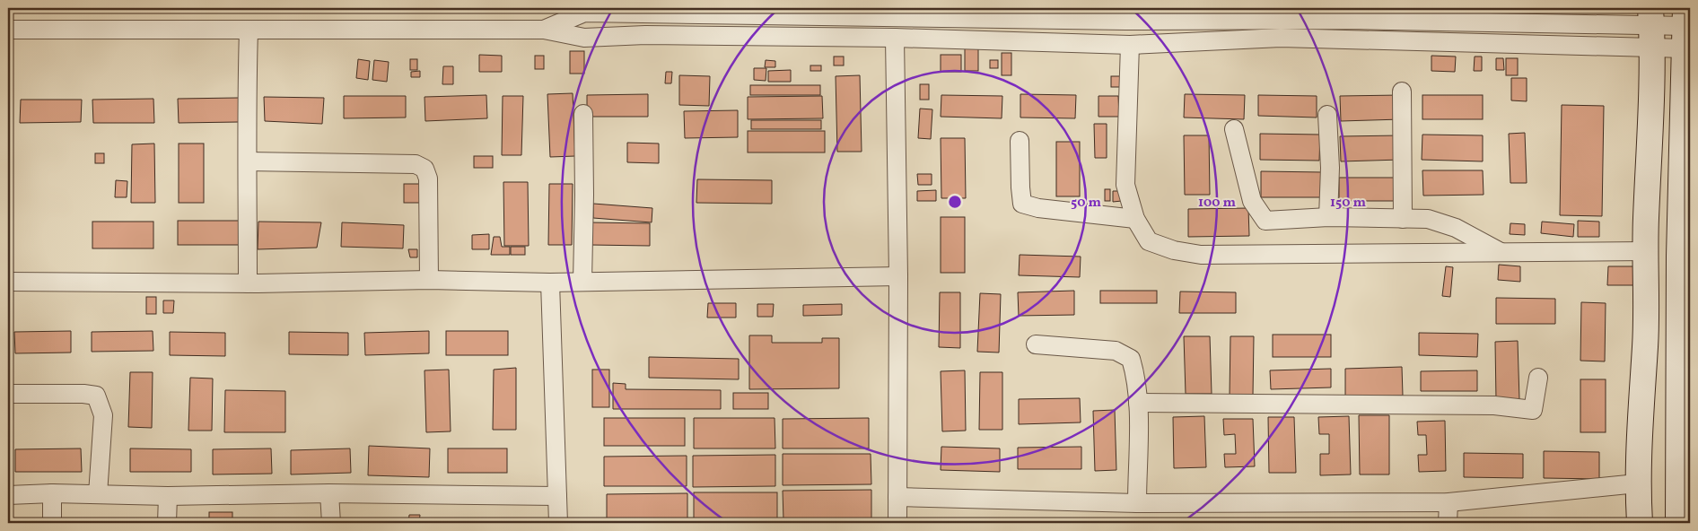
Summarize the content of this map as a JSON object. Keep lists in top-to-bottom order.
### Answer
{
  "rings": ["50 m", "100 m", "150 m"]
}
